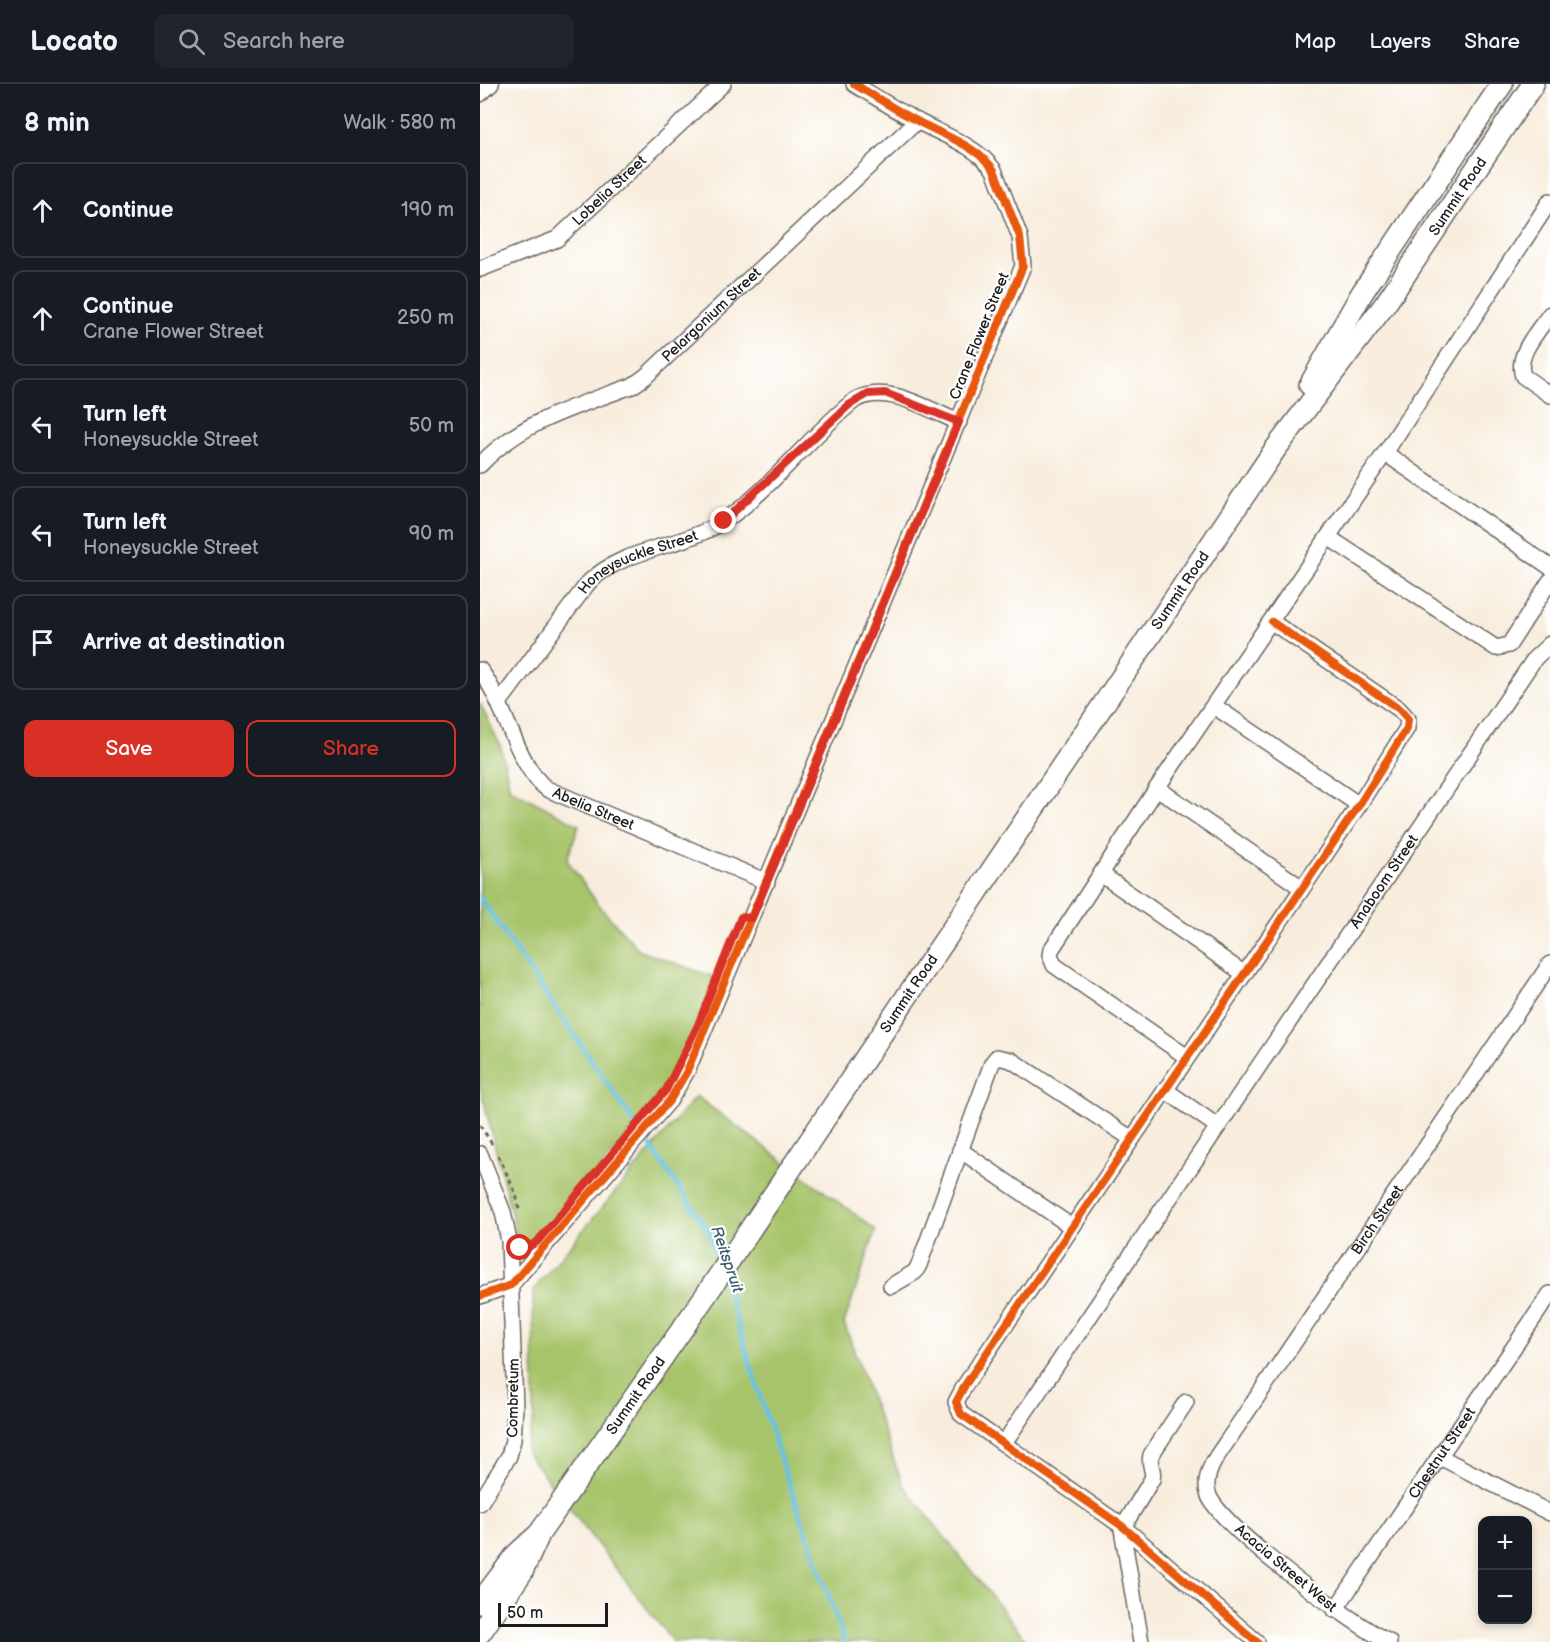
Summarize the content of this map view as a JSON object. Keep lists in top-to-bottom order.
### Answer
{
  "streets": {
    "main road": ["Summit Road"],
    "street": [
      "Lobelia Street",
      "Pelargonium Street",
      "Crane Flower Street",
      "Honeysuckle Street",
      "Abelia Street",
      "Anaboom Street",
      "Birch Street",
      "Combretum",
      "Chestnut Street",
      "Acacia Street West"
    ]
  },
  "crossings": [
    ["Pelargonium Street", "Crane Flower Street"],
    ["Crane Flower Street", "Honeysuckle Street"],
    ["Crane Flower Street", "Abelia Street"],
    ["Crane Flower Street", "Combretum"],
    ["Honeysuckle Street", "Abelia Street"],
    ["Birch Street", "Acacia Street West"],
    ["Chestnut Street", "Acacia Street West"]
  ],
  "water": ["Reitspruit"],
  "scale_bar": "50 m",
  "page": {
    "header": "Locato",
    "search": "Search here",
    "nav": ["Map", "Layers", "Share"],
    "heading": ["8 min", "Walk · 580 m"],
    "list": [
      ["Continue", "190 m"],
      ["Continue", "Crane Flower Street", "250 m"],
      ["Turn left", "Honeysuckle Street", "50 m"],
      ["Turn left", "Honeysuckle Street", "90 m"],
      "Arrive at destination"
    ],
    "buttons": ["Save", "Share"],
    "map_buttons": ["+", "−"],
    "scale": "50 m"
  }
}
